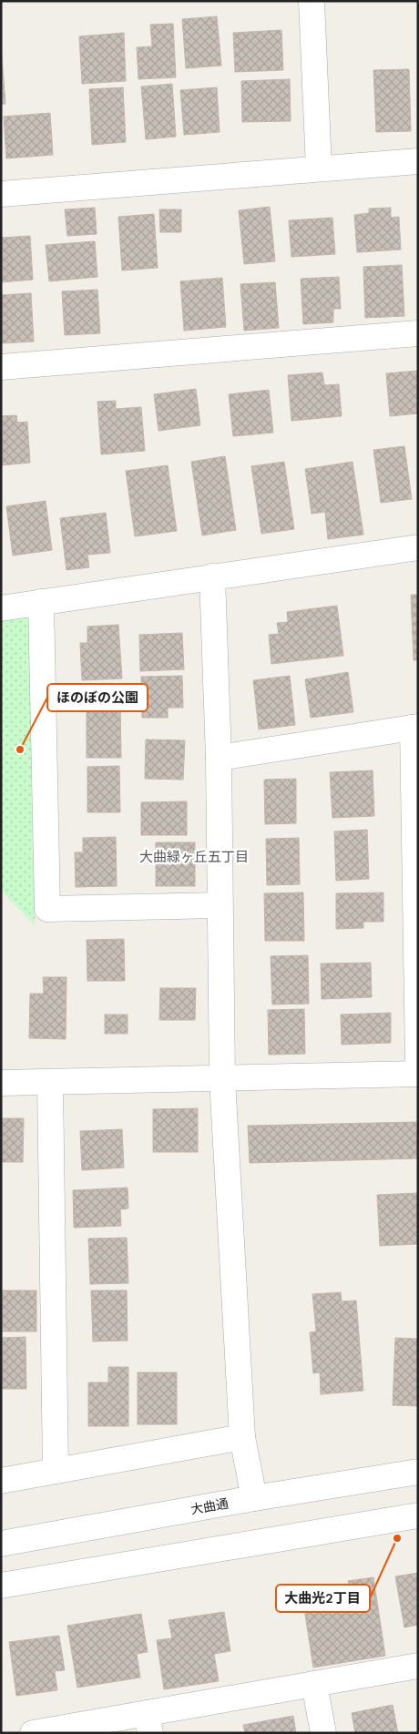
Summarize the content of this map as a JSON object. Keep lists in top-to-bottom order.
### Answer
{
  "streets": {
    "street": ["大曲通"]
  },
  "districts": ["大曲緑ヶ丘五丁目"],
  "places": ["ほのぼの公園", "大曲光2丁目"]
}
